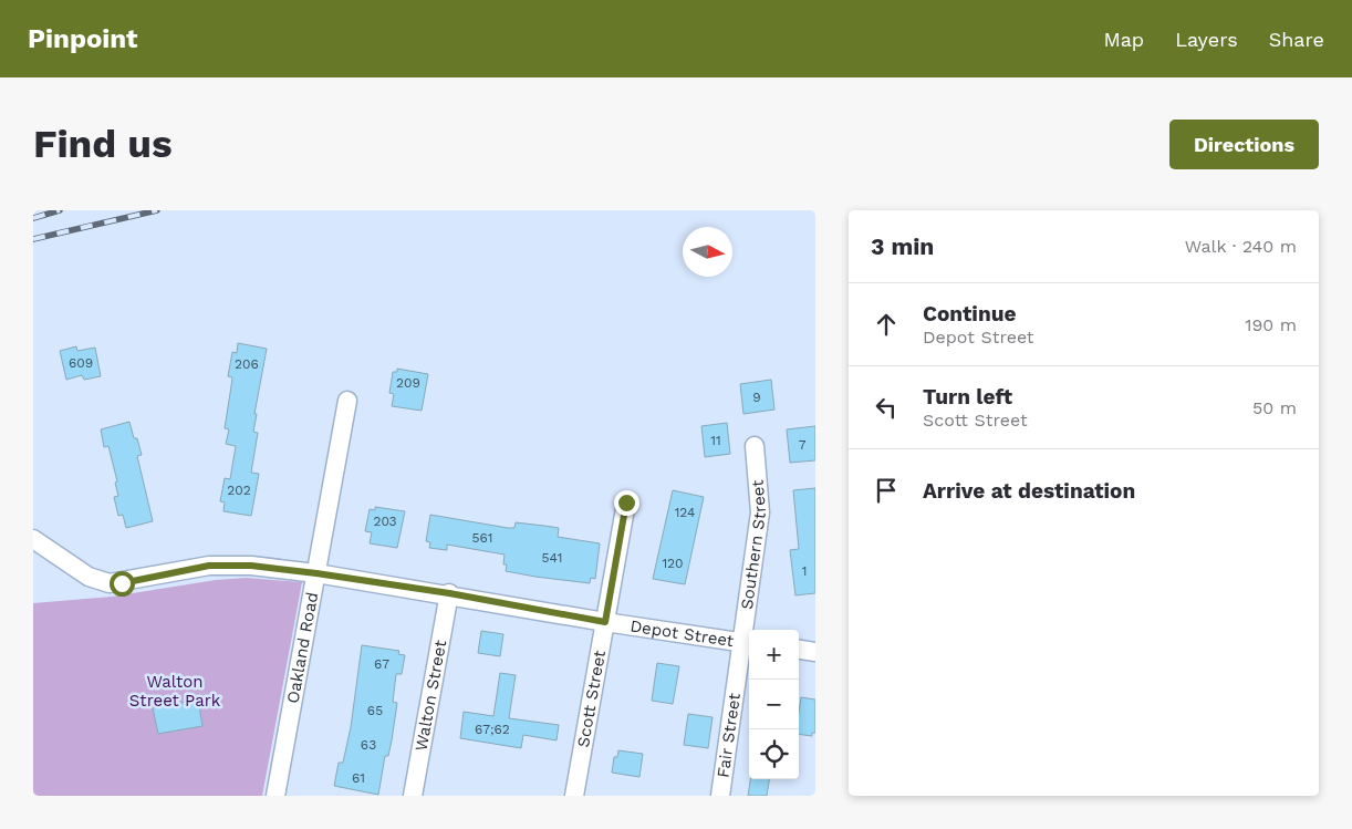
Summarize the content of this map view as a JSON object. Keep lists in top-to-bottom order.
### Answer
{
  "streets": {
    "street": [
      "Southern Street",
      "Depot Street",
      "Oakland Road",
      "Walton Street",
      "Scott Street",
      "Fair Street"
    ]
  },
  "crossings": [
    ["Southern Street", "Depot Street"],
    ["Southern Street", "Fair Street"],
    ["Depot Street", "Oakland Road"],
    ["Depot Street", "Walton Street"],
    ["Depot Street", "Scott Street"],
    ["Depot Street", "Fair Street"]
  ],
  "parks": ["Walton Street Park"],
  "house_numbers": [
    "609",
    "206",
    "209",
    "9",
    "11",
    "7",
    "202",
    "124",
    "203",
    "561",
    "541",
    "120",
    "1",
    "67",
    "65",
    "67;62",
    "63",
    "61"
  ],
  "north": "right",
  "page": {
    "header": "Pinpoint",
    "nav": ["Map", "Layers", "Share"],
    "buttons": "Directions",
    "title": "Find us",
    "heading": ["3 min", "Walk · 240 m"],
    "list": [
      ["Continue", "Depot Street", "190 m"],
      ["Turn left", "Scott Street", "50 m"],
      "Arrive at destination"
    ],
    "map_buttons": ["+", "−"]
  }
}
